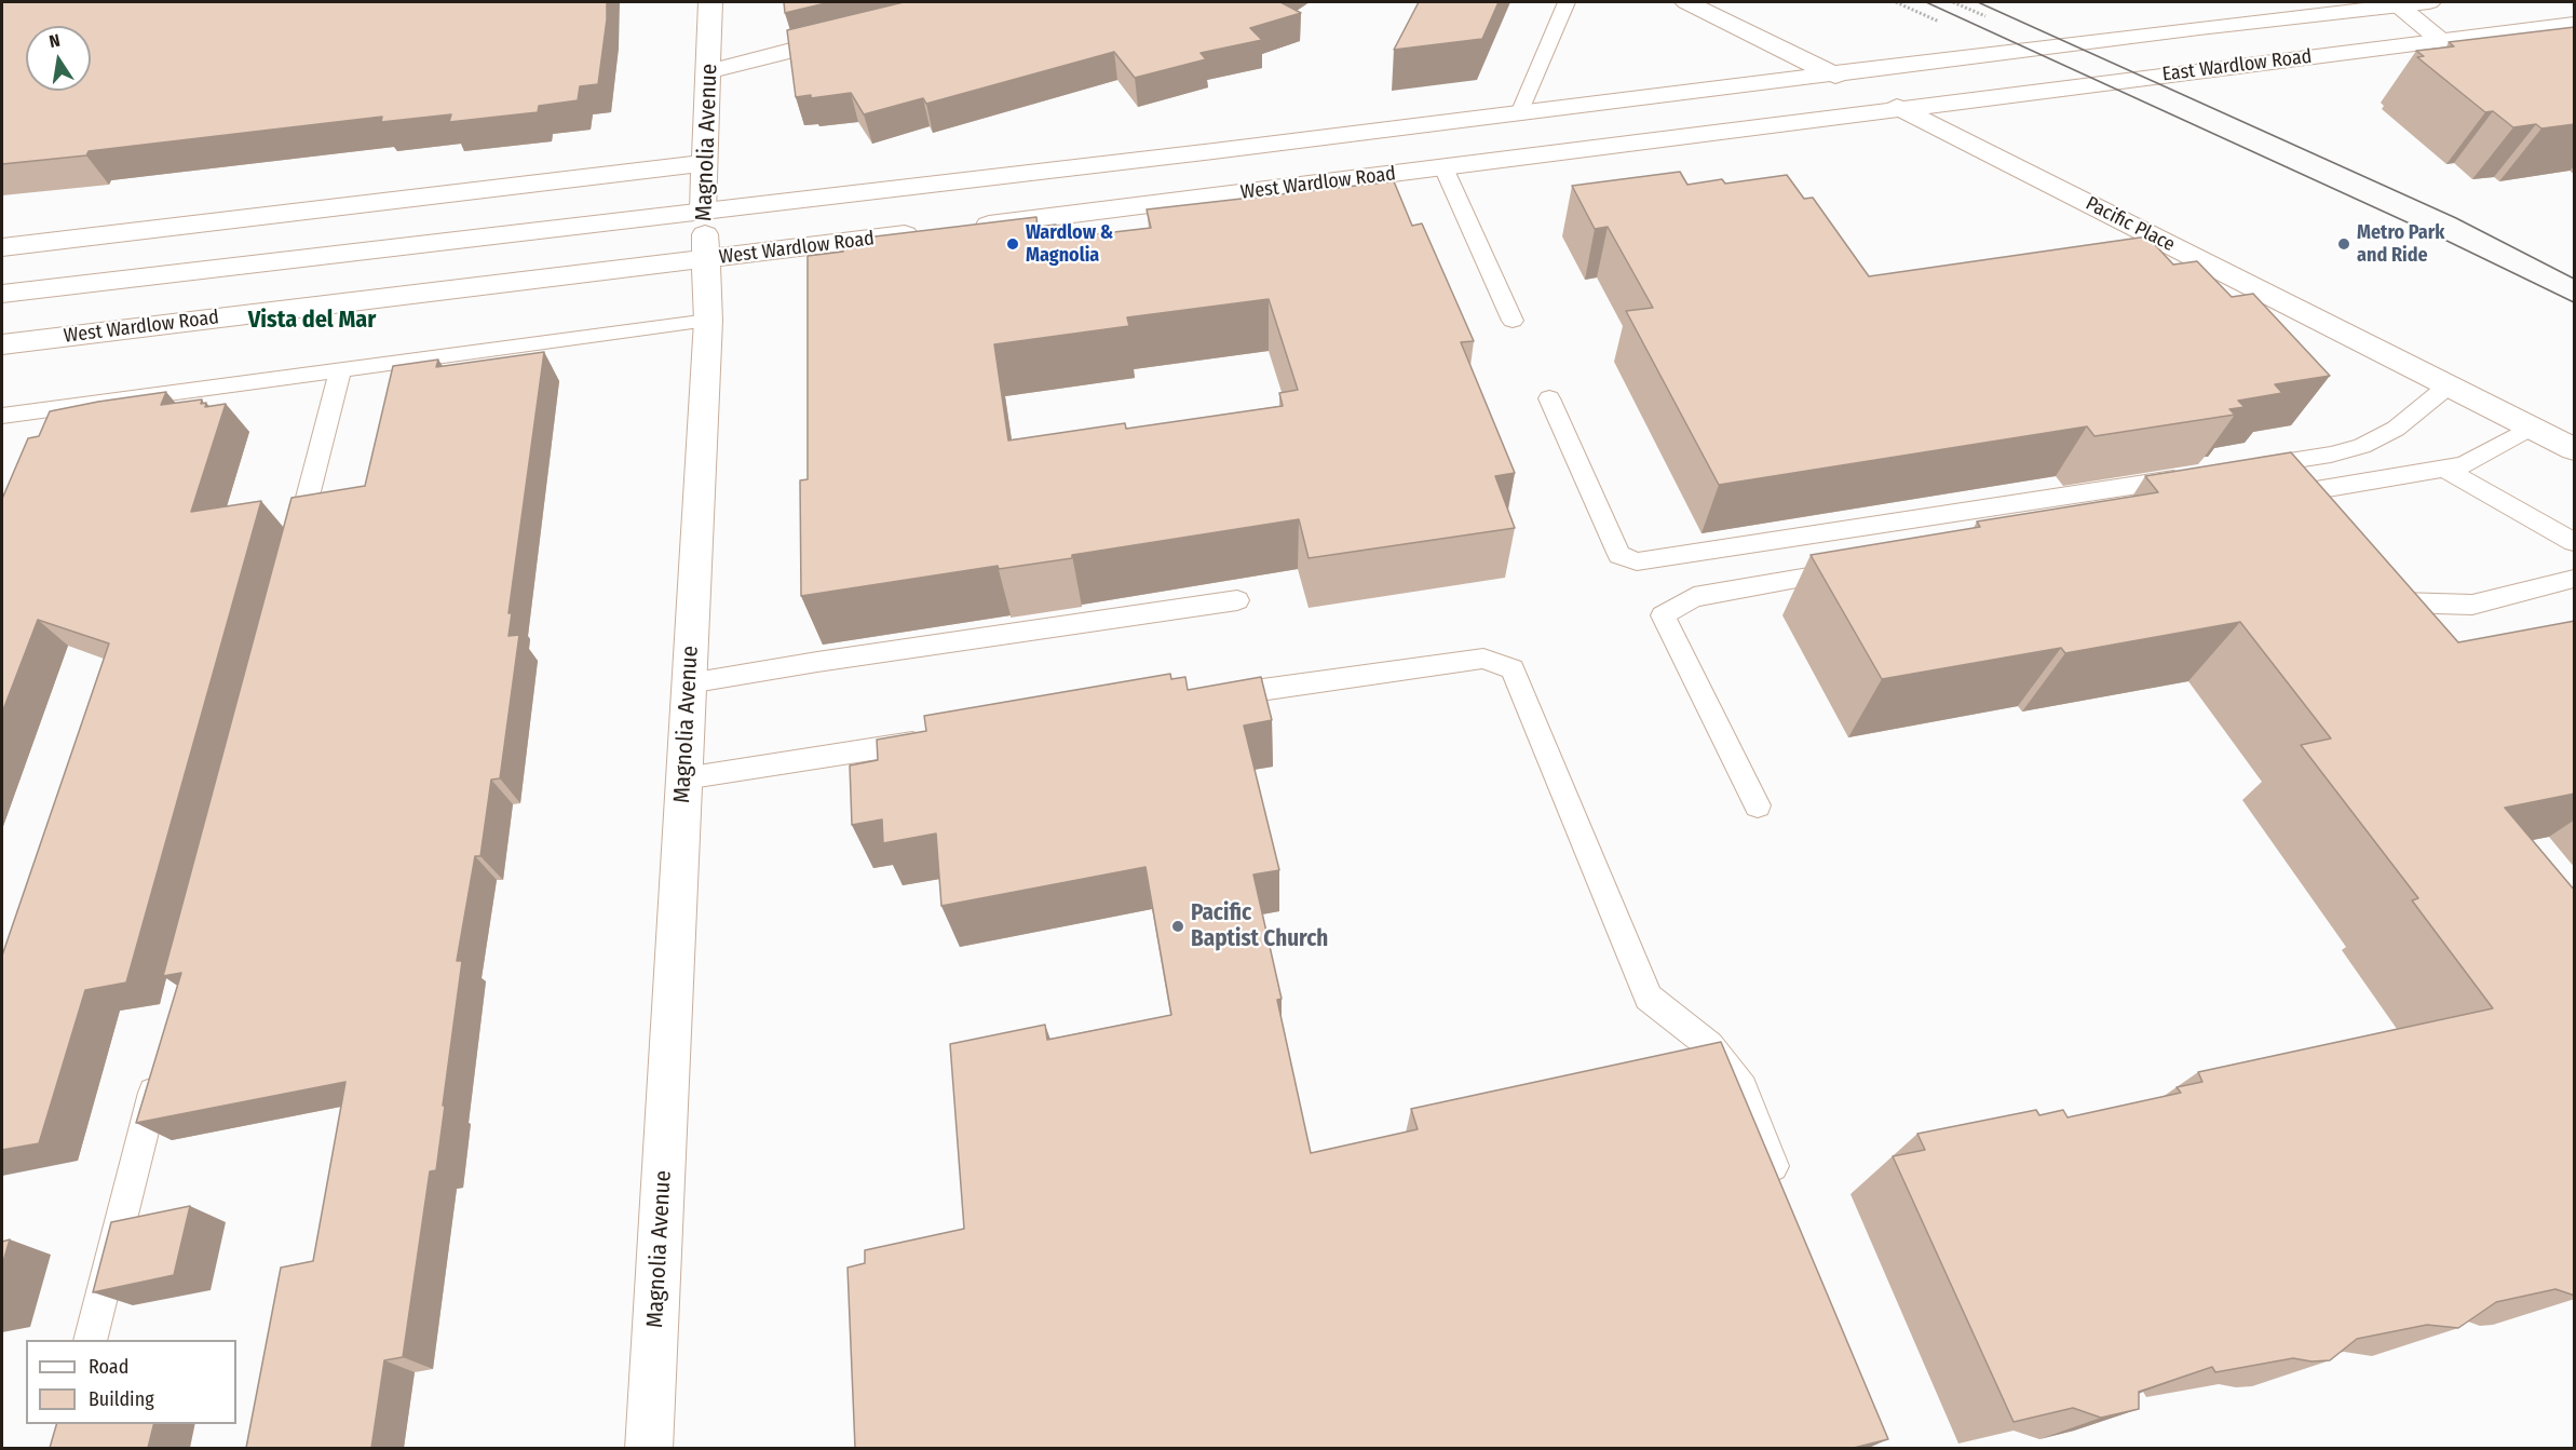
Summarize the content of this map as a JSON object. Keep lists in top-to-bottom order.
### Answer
{
  "streets": {
    "main road": [
      "East Wardlow Road",
      "Magnolia Avenue",
      "West Wardlow Road",
      "Pacific Place"
    ]
  },
  "crossings": [
    ["East Wardlow Road", "West Wardlow Road"],
    ["East Wardlow Road", "Pacific Place"],
    ["Magnolia Avenue", "West Wardlow Road"],
    ["West Wardlow Road", "Pacific Place"]
  ],
  "districts": ["Vista del Mar"],
  "places": ["Wardlow & Magnolia", "Metro Park and Ride", "Pacific Baptist Church"],
  "legend": ["Road", "Building"],
  "north": "top"
}
